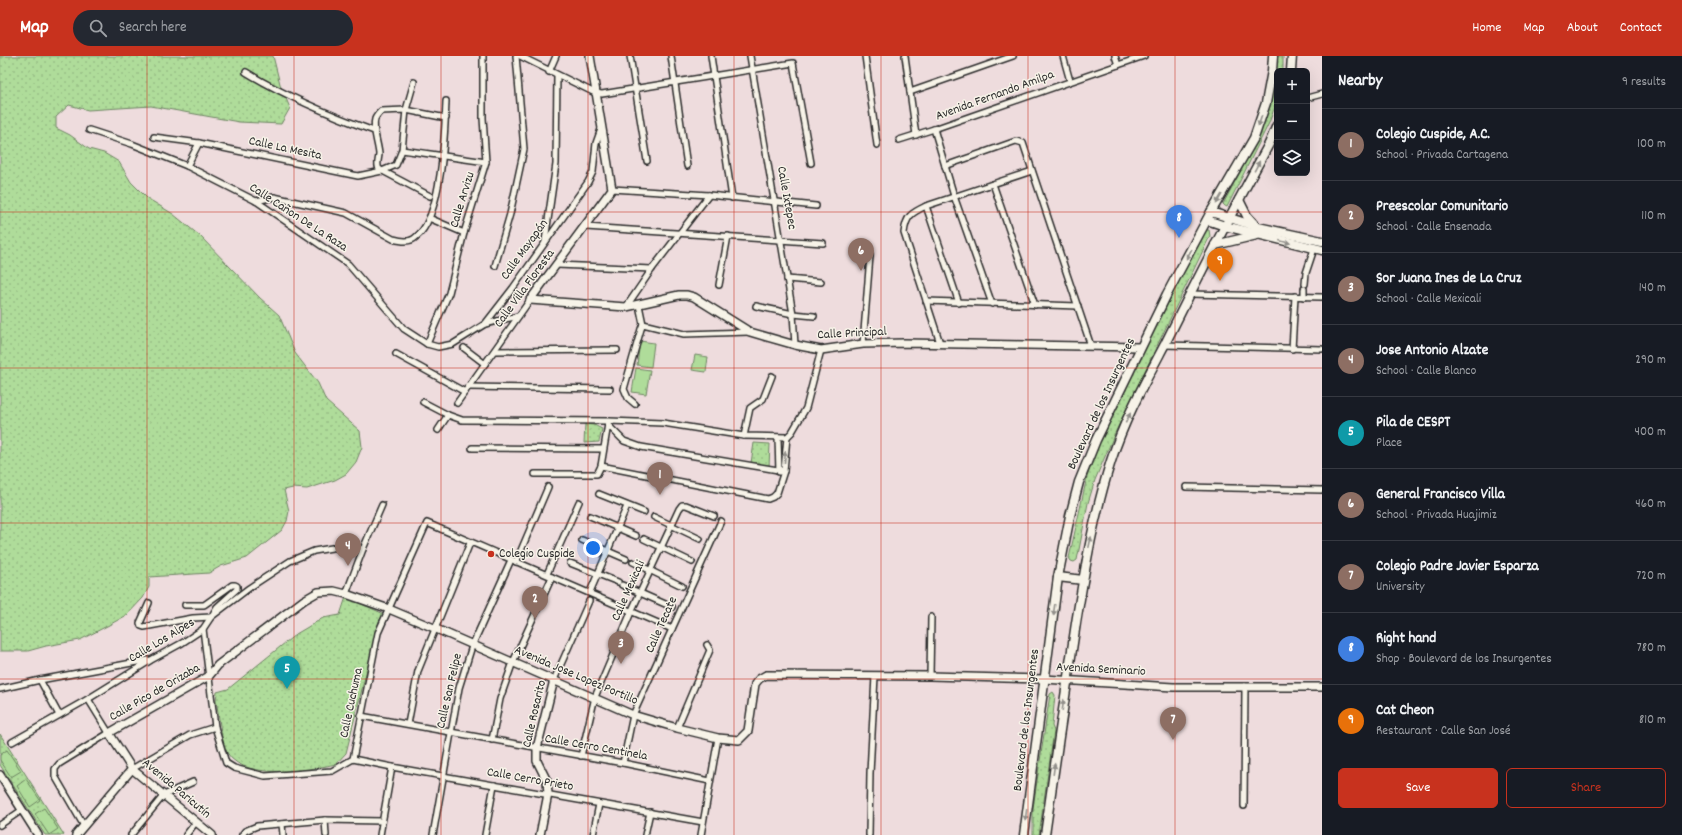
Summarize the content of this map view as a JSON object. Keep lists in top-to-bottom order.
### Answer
{
  "streets": {
    "main road": ["Boulevard de los Insurgentes"],
    "street": [
      "Avenida Fernando Amilpa",
      "Calle La Mesita",
      "Calle Ixtepec",
      "Calle Arvizu",
      "Calle Cañon De La Raza",
      "Calle Mayapán",
      "Calle Villa Floresta",
      "Calle Principal",
      "Calle Mexicali",
      "Calle Tecate",
      "Calle Los Alpes",
      "Avenida Seminario",
      "Avenida Jose Lopez Portillo",
      "Calle San Felipe",
      "Calle Pico de Orizaba",
      "Calle Cuchuma",
      "Calle Rosarito",
      "Calle Cerro Centinela",
      "Calle Cerro Prieto",
      "Avenida Paricutín"
    ]
  },
  "crossings": [
    ["Calle Ixtepec", "Calle Principal"],
    ["Calle Arvizu", "Calle Cañon De La Raza"],
    ["Calle Arvizu", "Calle Mayapán"],
    ["Calle Cañon De La Raza", "Calle Mayapán"],
    ["Calle Mayapán", "Calle Villa Floresta"],
    ["Calle Villa Floresta", "Calle Principal"],
    ["Calle Principal", "Boulevard de los Insurgentes"],
    ["Boulevard de los Insurgentes", "Avenida Seminario"],
    ["Calle Mexicali", "Avenida Jose Lopez Portillo"],
    ["Calle Mexicali", "Calle Cerro Centinela"],
    ["Calle Tecate", "Avenida Jose Lopez Portillo"],
    ["Calle Tecate", "Calle Cerro Centinela"],
    ["Calle Los Alpes", "Avenida Paricutín"],
    ["Avenida Seminario", "Avenida Jose Lopez Portillo"],
    ["Avenida Jose Lopez Portillo", "Calle San Felipe"],
    ["Avenida Jose Lopez Portillo", "Calle Pico de Orizaba"],
    ["Avenida Jose Lopez Portillo", "Calle Cuchuma"],
    ["Avenida Jose Lopez Portillo", "Calle Rosarito"],
    ["Calle San Felipe", "Calle Cerro Centinela"],
    ["Calle San Felipe", "Calle Cerro Prieto"],
    ["Calle Pico de Orizaba", "Avenida Paricutín"],
    ["Calle Cuchuma", "Calle Cerro Centinela"],
    ["Calle Cuchuma", "Calle Cerro Prieto"],
    ["Calle Rosarito", "Calle Cerro Centinela"],
    ["Calle Rosarito", "Calle Cerro Prieto"]
  ],
  "places": ["Colegio Cuspide"],
  "page": {
    "header": "Map",
    "search": "Search here",
    "nav": [
      "Home",
      "Map",
      "About",
      "Contact"
    ],
    "heading": ["Nearby", "9 results"],
    "map_buttons": ["+", "−"],
    "list": [
      {
        "mark": "1",
        "name": "Colegio Cuspide, A.C.",
        "note": "School · Privada Cartagena",
        "value": "100 m"
      },
      {
        "mark": "2",
        "name": "Preescolar Comunitario",
        "note": "School · Calle Ensenada",
        "value": "110 m"
      },
      {
        "mark": "3",
        "name": "Sor Juana Ines de La Cruz",
        "note": "School · Calle Mexicali",
        "value": "140 m"
      },
      {
        "mark": "4",
        "name": "Jose Antonio Alzate",
        "note": "School · Calle Blanco",
        "value": "290 m"
      },
      {
        "mark": "5",
        "name": "Pila de CESPT",
        "note": "Place",
        "value": "400 m"
      },
      {
        "mark": "6",
        "name": "General Francisco Villa",
        "note": "School · Privada Huajimiz",
        "value": "460 m"
      },
      {
        "mark": "7",
        "name": "Colegio Padre Javier Esparza",
        "note": "University",
        "value": "720 m"
      },
      {
        "mark": "8",
        "name": "Right hand",
        "note": "Shop · Boulevard de los Insurgentes",
        "value": "780 m"
      },
      {
        "mark": "9",
        "name": "Cat Cheon",
        "note": "Restaurant · Calle San José",
        "value": "810 m"
      }
    ],
    "pins": [
      "8",
      "6",
      "9",
      "1",
      "4",
      "2",
      "3",
      "5",
      "7"
    ],
    "buttons": ["Save", "Share"]
  }
}
